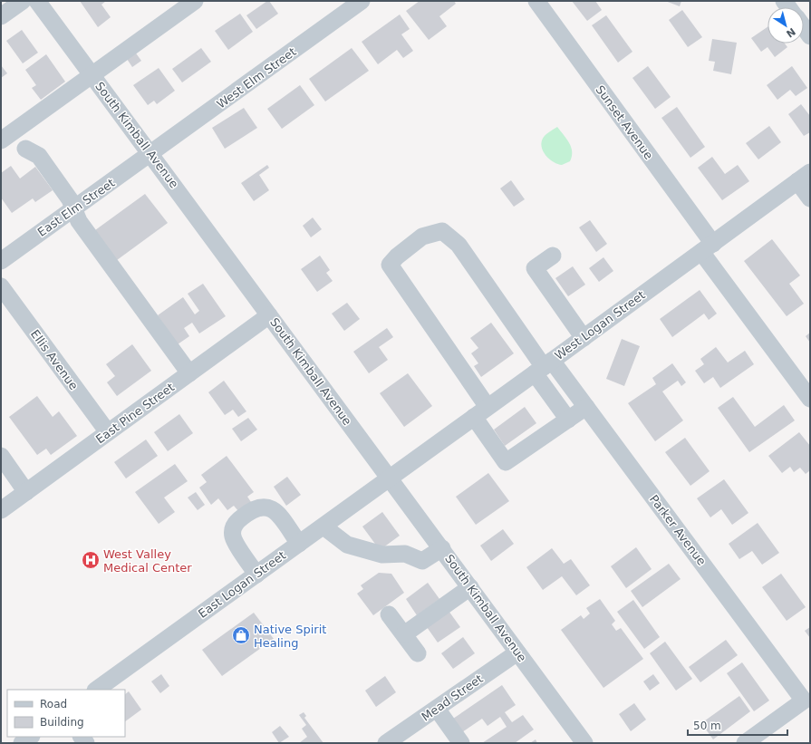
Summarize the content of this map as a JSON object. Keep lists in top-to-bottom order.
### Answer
{
  "streets": {
    "street": [
      "West Elm Street",
      "Sunset Avenue",
      "South Kimball Avenue",
      "East Elm Street",
      "West Logan Street",
      "Ellis Avenue",
      "East Pine Street",
      "Parker Avenue",
      "East Logan Street",
      "Mead Street"
    ]
  },
  "crossings": [
    ["West Elm Street", "South Kimball Avenue"],
    ["West Elm Street", "East Elm Street"],
    ["Sunset Avenue", "West Logan Street"],
    ["South Kimball Avenue", "East Elm Street"],
    ["South Kimball Avenue", "West Logan Street"],
    ["South Kimball Avenue", "East Pine Street"],
    ["South Kimball Avenue", "East Logan Street"],
    ["South Kimball Avenue", "Mead Street"],
    ["West Logan Street", "Parker Avenue"],
    ["West Logan Street", "East Logan Street"],
    ["Ellis Avenue", "East Pine Street"]
  ],
  "places": {
    "hospital": ["West Valley Medical Center"],
    "shop": ["Native Spirit Healing"]
  },
  "legend": ["Road", "Building"],
  "scale_bar": "50 m",
  "north": "bottom right"
}
